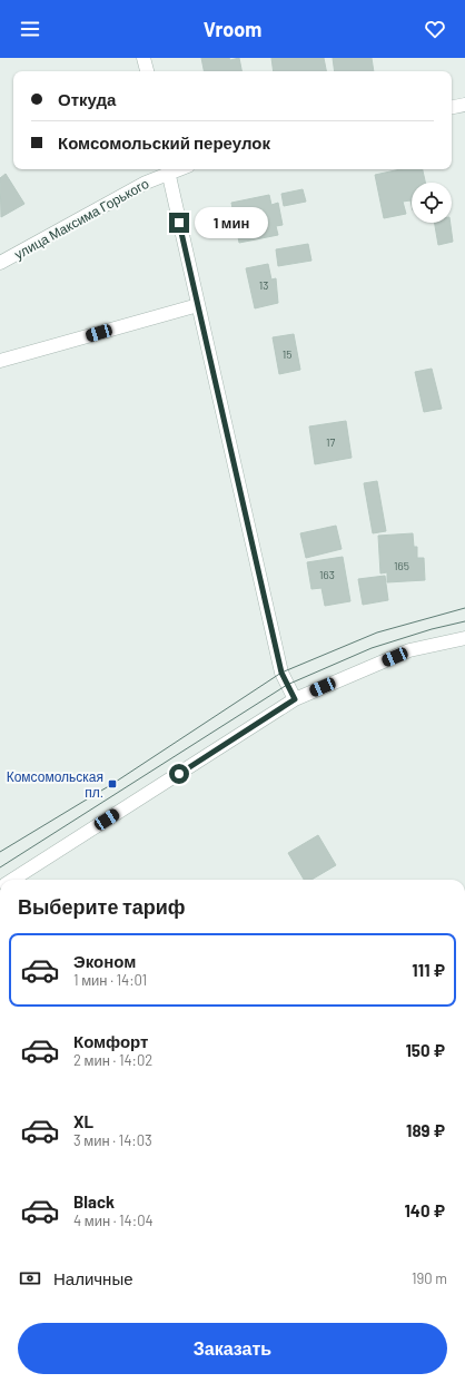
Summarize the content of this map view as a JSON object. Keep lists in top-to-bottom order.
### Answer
{
  "streets": {
    "street": ["улица Максима Горького"]
  },
  "places": {
    "transit": ["Комсомольская пл."]
  },
  "house_numbers": [
    "13",
    "15",
    "17",
    "165",
    "163"
  ],
  "page": {
    "header": "Vroom",
    "banner": ["Откуда", "Комсомольский переулок"],
    "bubble": "1 мин",
    "heading": "Выберите тариф",
    "list": [
      {
        "name": "Эконом",
        "note": "1 мин · 14:01",
        "value": "111 ₽"
      },
      {
        "name": "Комфорт",
        "note": "2 мин · 14:02",
        "value": "150 ₽"
      },
      {
        "name": "XL",
        "note": "3 мин · 14:03",
        "value": "189 ₽"
      },
      {
        "name": "Black",
        "note": "4 мин · 14:04",
        "value": "140 ₽"
      }
    ],
    "pay": ["Наличные", "190 m"],
    "buttons": "Заказать"
  }
}
